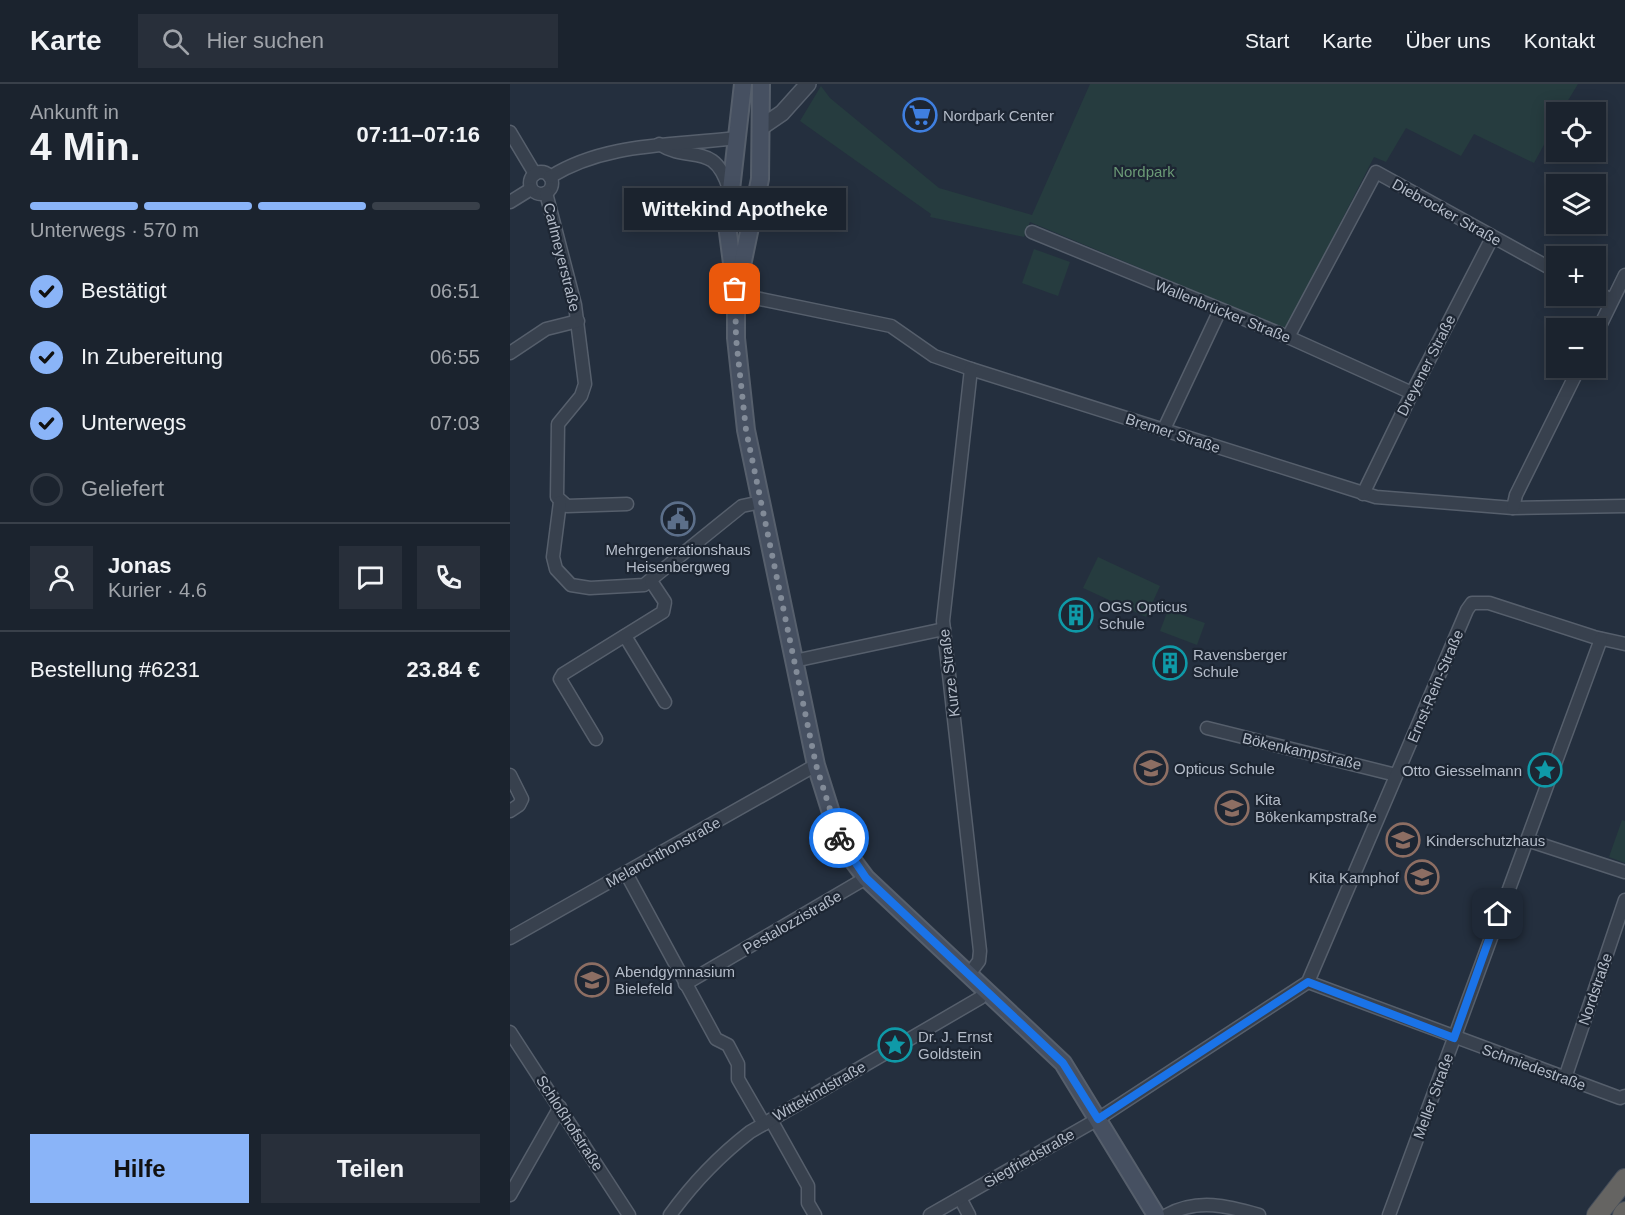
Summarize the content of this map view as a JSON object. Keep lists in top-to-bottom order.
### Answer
{
  "streets": {
    "street": [
      "Diebrocker Straße",
      "Carlmeyerstraße",
      "Wallenbrücker Straße",
      "Dreyener Straße",
      "Bremer Straße",
      "Kurze Straße",
      "Ernst-Rein-Straße",
      "Bökenkampstraße",
      "Melanchthonstraße",
      "Pestalozzistraße",
      "Nordstraße",
      "Schmiedestraße",
      "Wittekindstraße",
      "Meller Straße",
      "Schloßhofstraße",
      "Siegfriedstraße"
    ]
  },
  "crossings": [
    ["Diebrocker Straße", "Wallenbrücker Straße"],
    ["Diebrocker Straße", "Dreyener Straße"],
    ["Wallenbrücker Straße", "Dreyener Straße"],
    ["Dreyener Straße", "Bremer Straße"],
    ["Bremer Straße", "Kurze Straße"],
    ["Ernst-Rein-Straße", "Bökenkampstraße"],
    ["Ernst-Rein-Straße", "Schmiedestraße"],
    ["Ernst-Rein-Straße", "Meller Straße"],
    ["Ernst-Rein-Straße", "Siegfriedstraße"],
    ["Nordstraße", "Schmiedestraße"],
    ["Schmiedestraße", "Meller Straße"],
    ["Schmiedestraße", "Siegfriedstraße"]
  ],
  "parks": ["Nordpark"],
  "places": {
    "supermarket": ["Nordpark Center"],
    "other": ["Wittekind Apotheke"],
    "public building": ["Mehrgenerationshaus Heisenbergweg"],
    "building": ["OGS Opticus Schule", "Ravensberger Schule"],
    "school or university": [
      "Opticus Schule",
      "Kita Bökenkampstraße",
      "Kinderschutzhaus",
      "Kita Kamphof",
      "Abendgymnasium Bielefeld"
    ],
    "place": ["Otto Giesselmann", "Dr. J. Ernst Goldstein"]
  },
  "page": {
    "header": "Karte",
    "search": "Hier suchen",
    "nav": [
      "Start",
      "Karte",
      "Über uns",
      "Kontakt"
    ],
    "heading": ["4 Min.", "Ankunft in", "07:11–07:16"],
    "panel": [
      "Jonas",
      "Kurier · 4.6",
      "Bestellung #6231",
      "23.84 €"
    ],
    "map_buttons": ["+", "−"],
    "bar": "Unterwegs · 570 m",
    "bubble": "Wittekind Apotheke",
    "list": [
      ["Bestätigt", "06:51"],
      ["In Zubereitung", "06:55"],
      ["Unterwegs", "07:03"],
      "Geliefert"
    ],
    "buttons": ["Hilfe", "Teilen"]
  }
}
